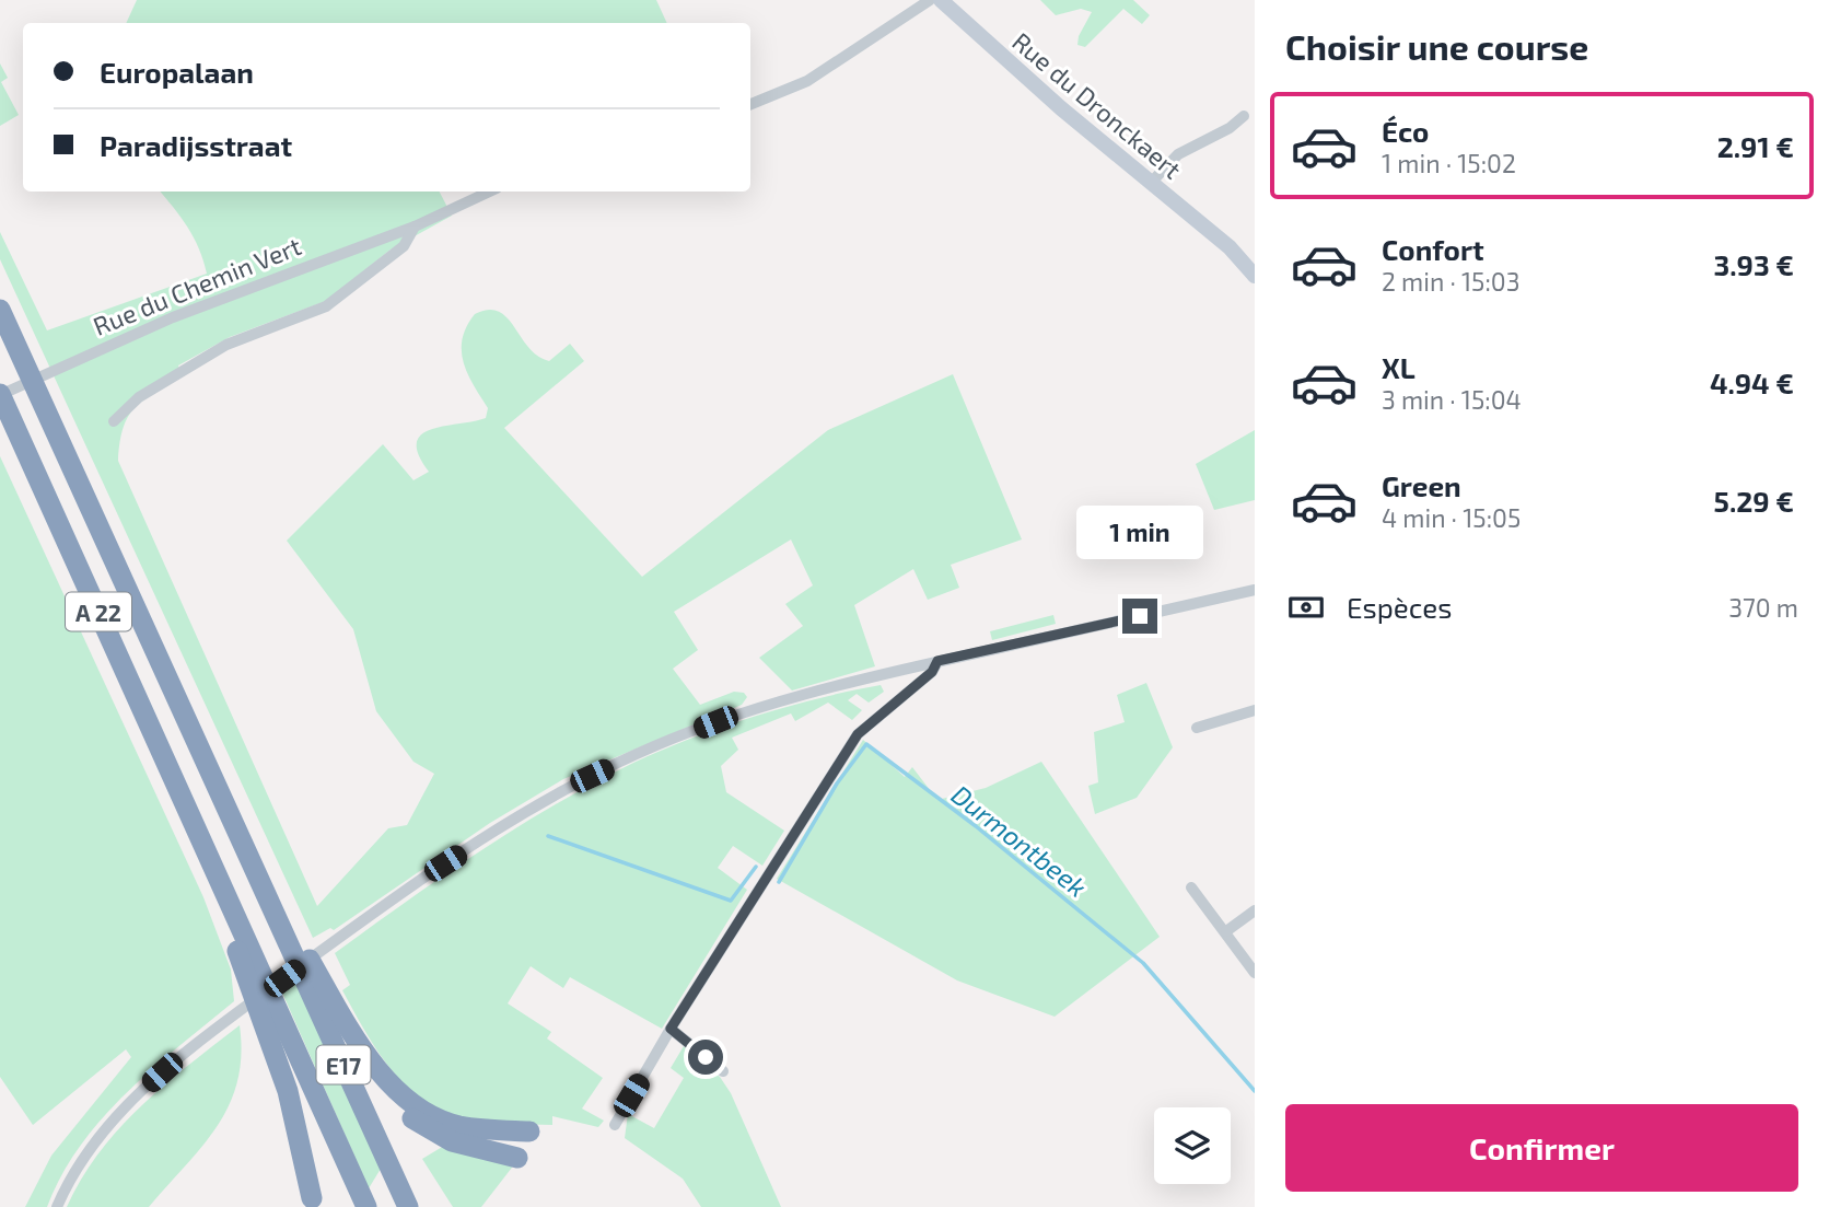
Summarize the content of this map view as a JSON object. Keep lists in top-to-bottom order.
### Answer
{
  "streets": {
    "highway": ["A 22", "E17"],
    "main road": ["Rue du Dronckaert"],
    "street": ["Rue du Chemin Vert"]
  },
  "crossings": [
    ["Rue du Chemin Vert", "A 22"],
    ["A 22", "E17"]
  ],
  "water": ["Durmontbeek"],
  "page": {
    "heading": "Choisir une course",
    "banner": ["Europalaan", "Paradijsstraat"],
    "list": [
      {
        "name": "Éco",
        "note": "1 min · 15:02",
        "value": "2.91 €"
      },
      {
        "name": "Confort",
        "note": "2 min · 15:03",
        "value": "3.93 €"
      },
      {
        "name": "XL",
        "note": "3 min · 15:04",
        "value": "4.94 €"
      },
      {
        "name": "Green",
        "note": "4 min · 15:05",
        "value": "5.29 €"
      }
    ],
    "bubble": "1 min",
    "pay": ["Espèces", "370 m"],
    "buttons": "Confirmer"
  }
}
